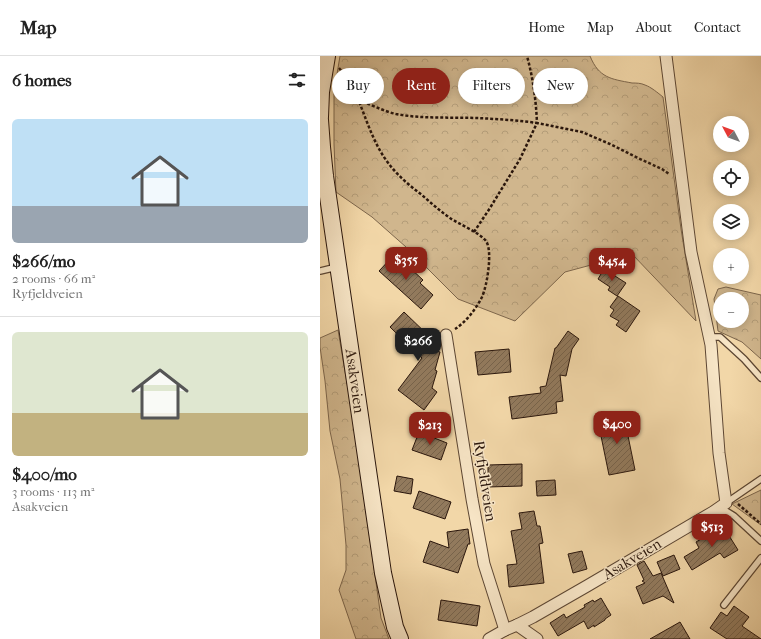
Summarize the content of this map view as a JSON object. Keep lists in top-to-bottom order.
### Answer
{
  "streets": {
    "main road": ["Asakveien"],
    "street": ["Ryfjeldveien"]
  },
  "crossings": [
    ["Asakveien", "Ryfjeldveien"]
  ],
  "north": "top left",
  "page": {
    "header": "Map",
    "nav": [
      "Home",
      "Map",
      "About",
      "Contact"
    ],
    "heading": "6 homes",
    "chip": [
      "Buy",
      "Rent",
      "Filters",
      "New"
    ],
    "list": [
      {
        "name": "$266/mo",
        "note": "2 rooms · 66 m² · Ryfjeldveien"
      },
      {
        "name": "$400/mo",
        "note": "3 rooms · 113 m² · Asakveien"
      }
    ],
    "map_buttons": ["+", "−"],
    "price": [
      "$355",
      "$454",
      "$266",
      "$400",
      "$213",
      "$513"
    ]
  }
}
